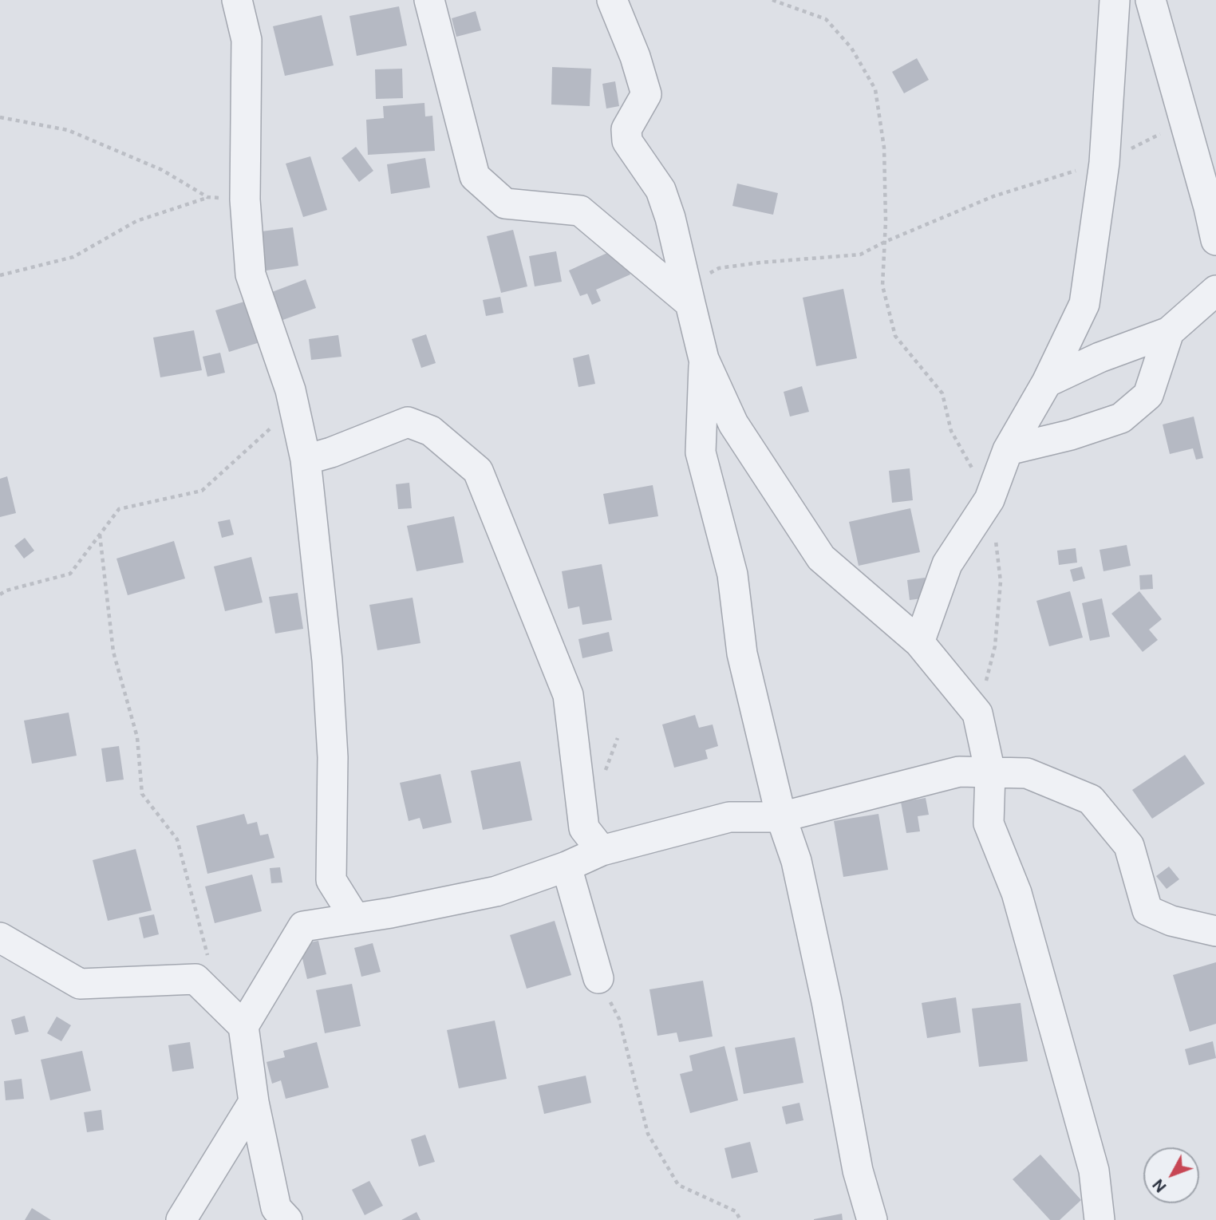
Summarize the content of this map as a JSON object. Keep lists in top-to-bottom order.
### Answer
{
  "north": "bottom left"
}
